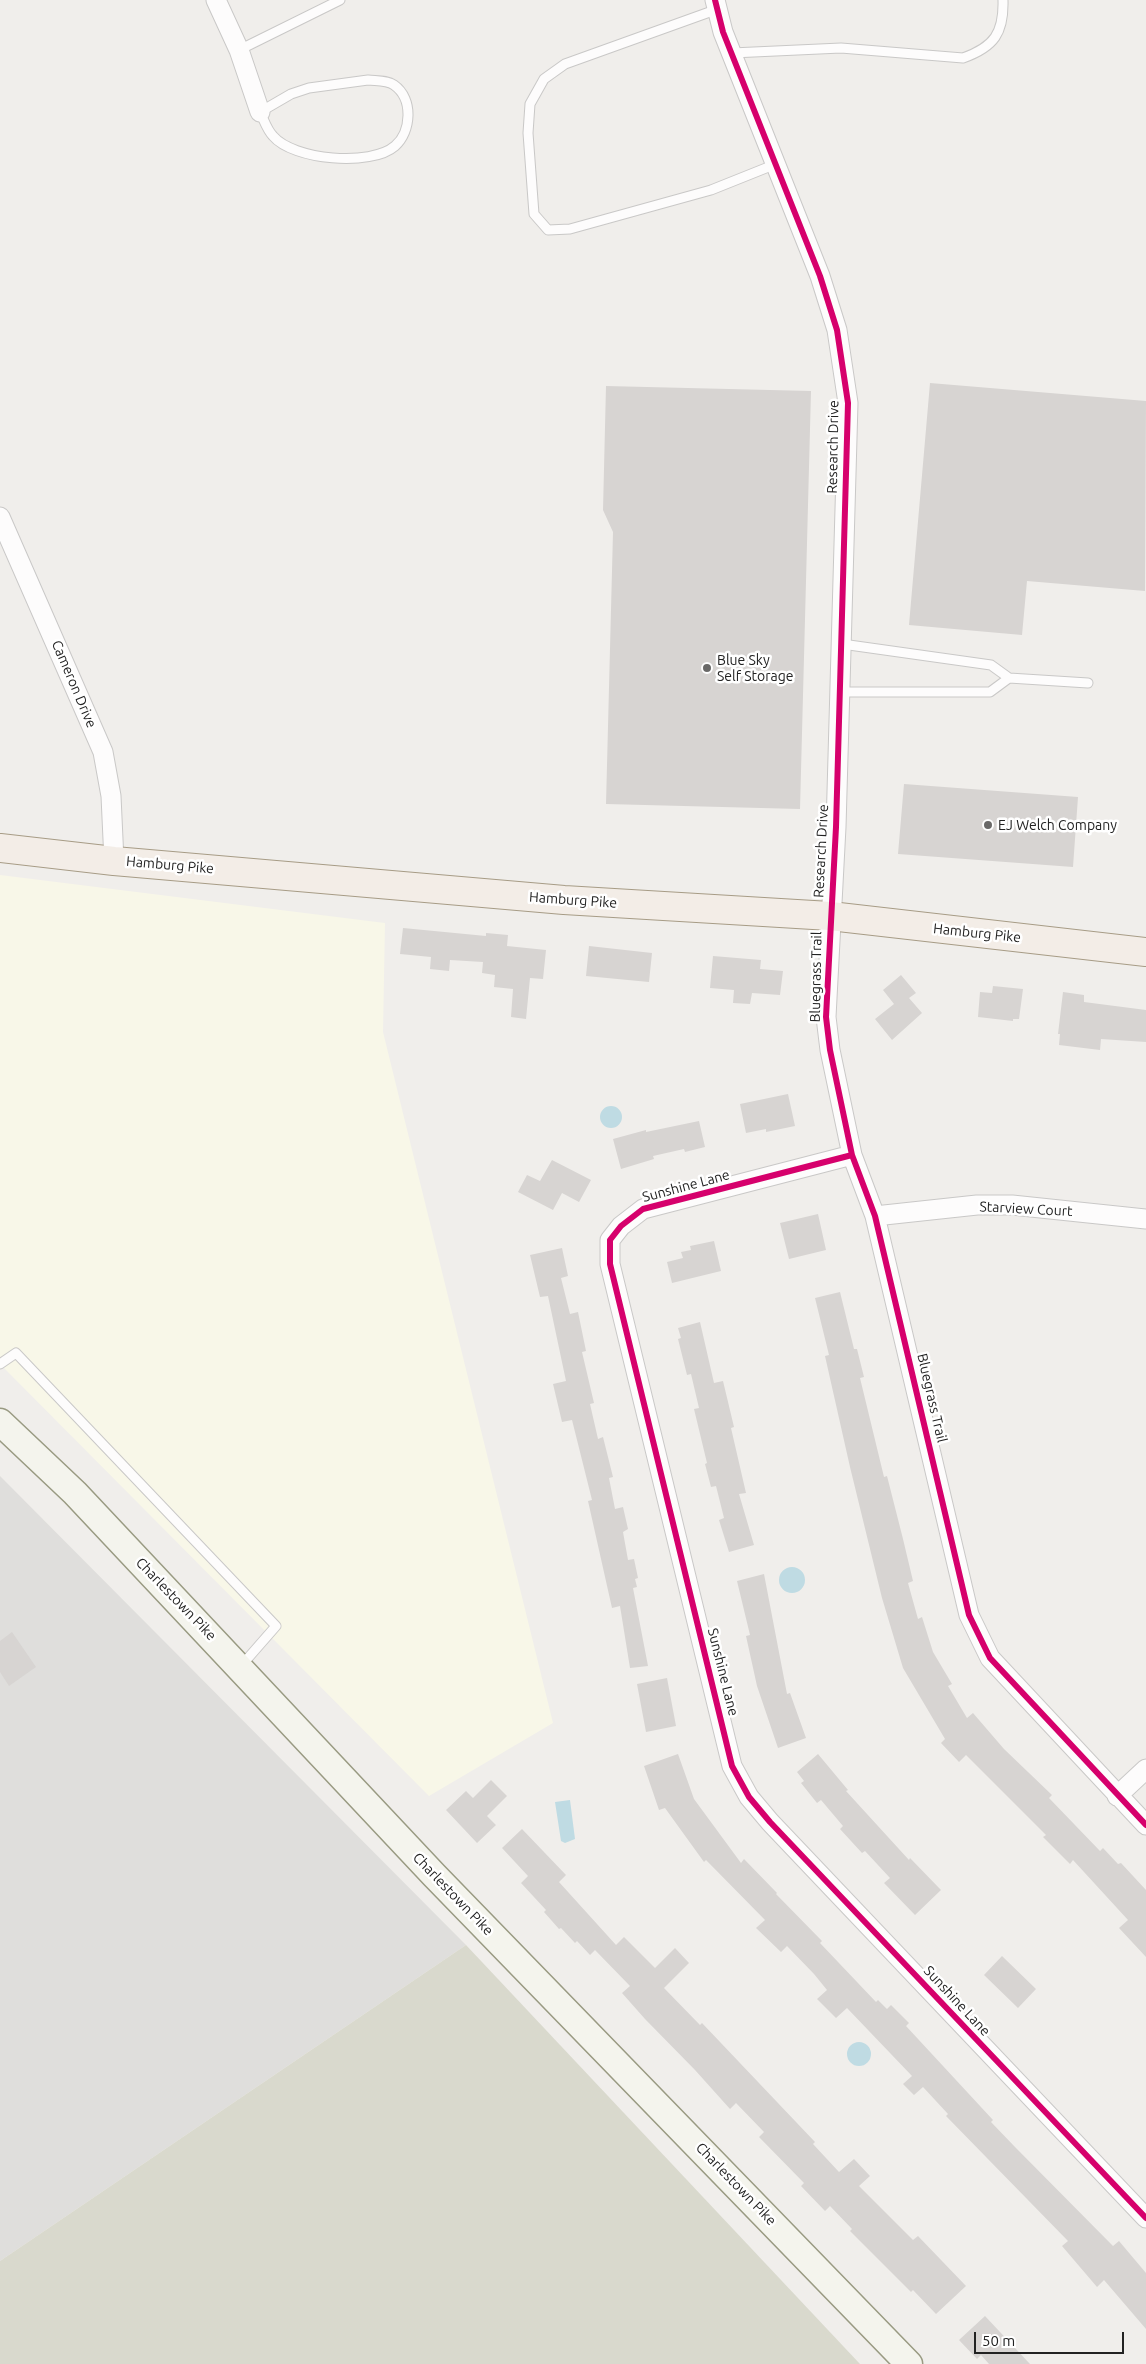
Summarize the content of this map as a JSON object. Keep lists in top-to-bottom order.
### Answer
{
  "streets": {
    "main road": ["Hamburg Pike"],
    "street": [
      "Research Drive",
      "Cameron Drive",
      "Bluegrass Trail",
      "Sunshine Lane",
      "Starview Court",
      "Charlestown Pike"
    ]
  },
  "crossings": [
    ["Research Drive", "Hamburg Pike"],
    ["Research Drive", "Bluegrass Trail"],
    ["Cameron Drive", "Hamburg Pike"],
    ["Hamburg Pike", "Bluegrass Trail"],
    ["Bluegrass Trail", "Sunshine Lane"],
    ["Bluegrass Trail", "Starview Court"]
  ],
  "places": ["Blue Sky Self Storage", "EJ Welch Company"],
  "scale_bar": "50 m"
}
